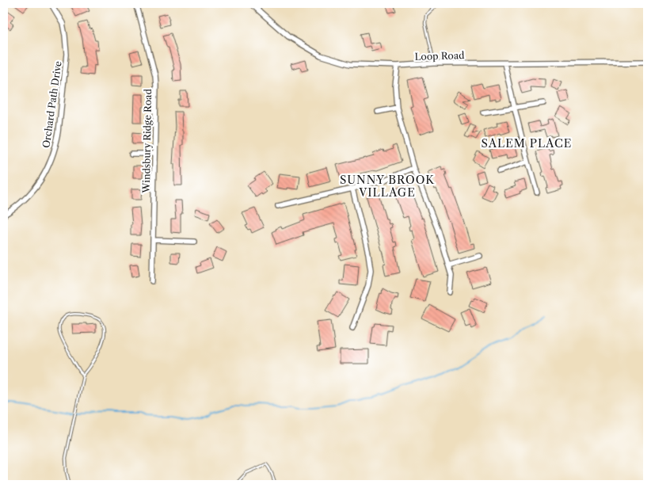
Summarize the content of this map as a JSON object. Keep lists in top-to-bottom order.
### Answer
{
  "streets": {
    "street": ["Loop Road", "Orchard Path Drive", "Windsbury Ridge Road"]
  },
  "districts": ["SALEM PLACE", "SUNNY BROOK VILLAGE"]
}
